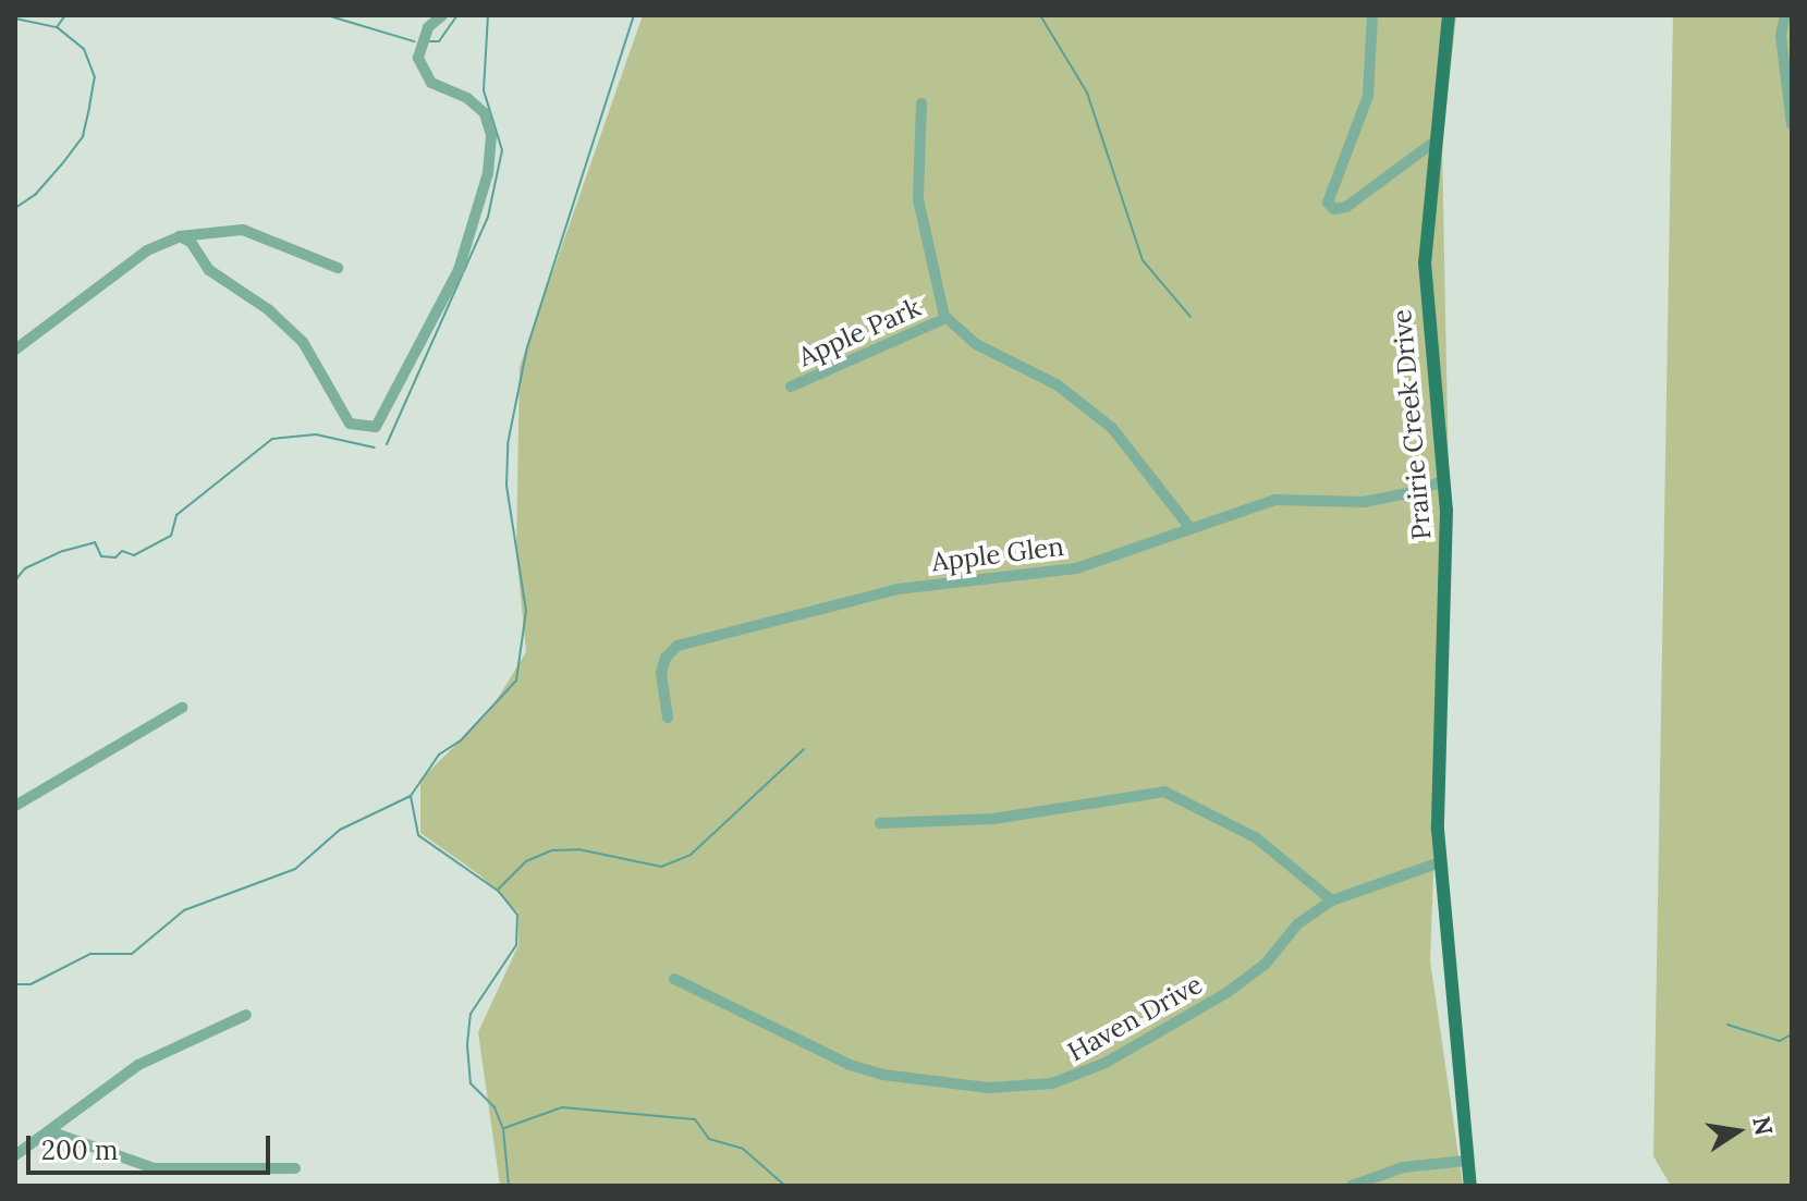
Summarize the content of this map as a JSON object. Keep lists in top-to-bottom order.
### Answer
{
  "streets": {
    "main road": ["Prairie Creek Drive"],
    "street": ["Apple Park", "Apple Glen", "Haven Drive"]
  },
  "crossings": [
    ["Prairie Creek Drive", "Apple Glen"],
    ["Prairie Creek Drive", "Haven Drive"]
  ],
  "scale_bar": "200 m",
  "north": "right"
}
